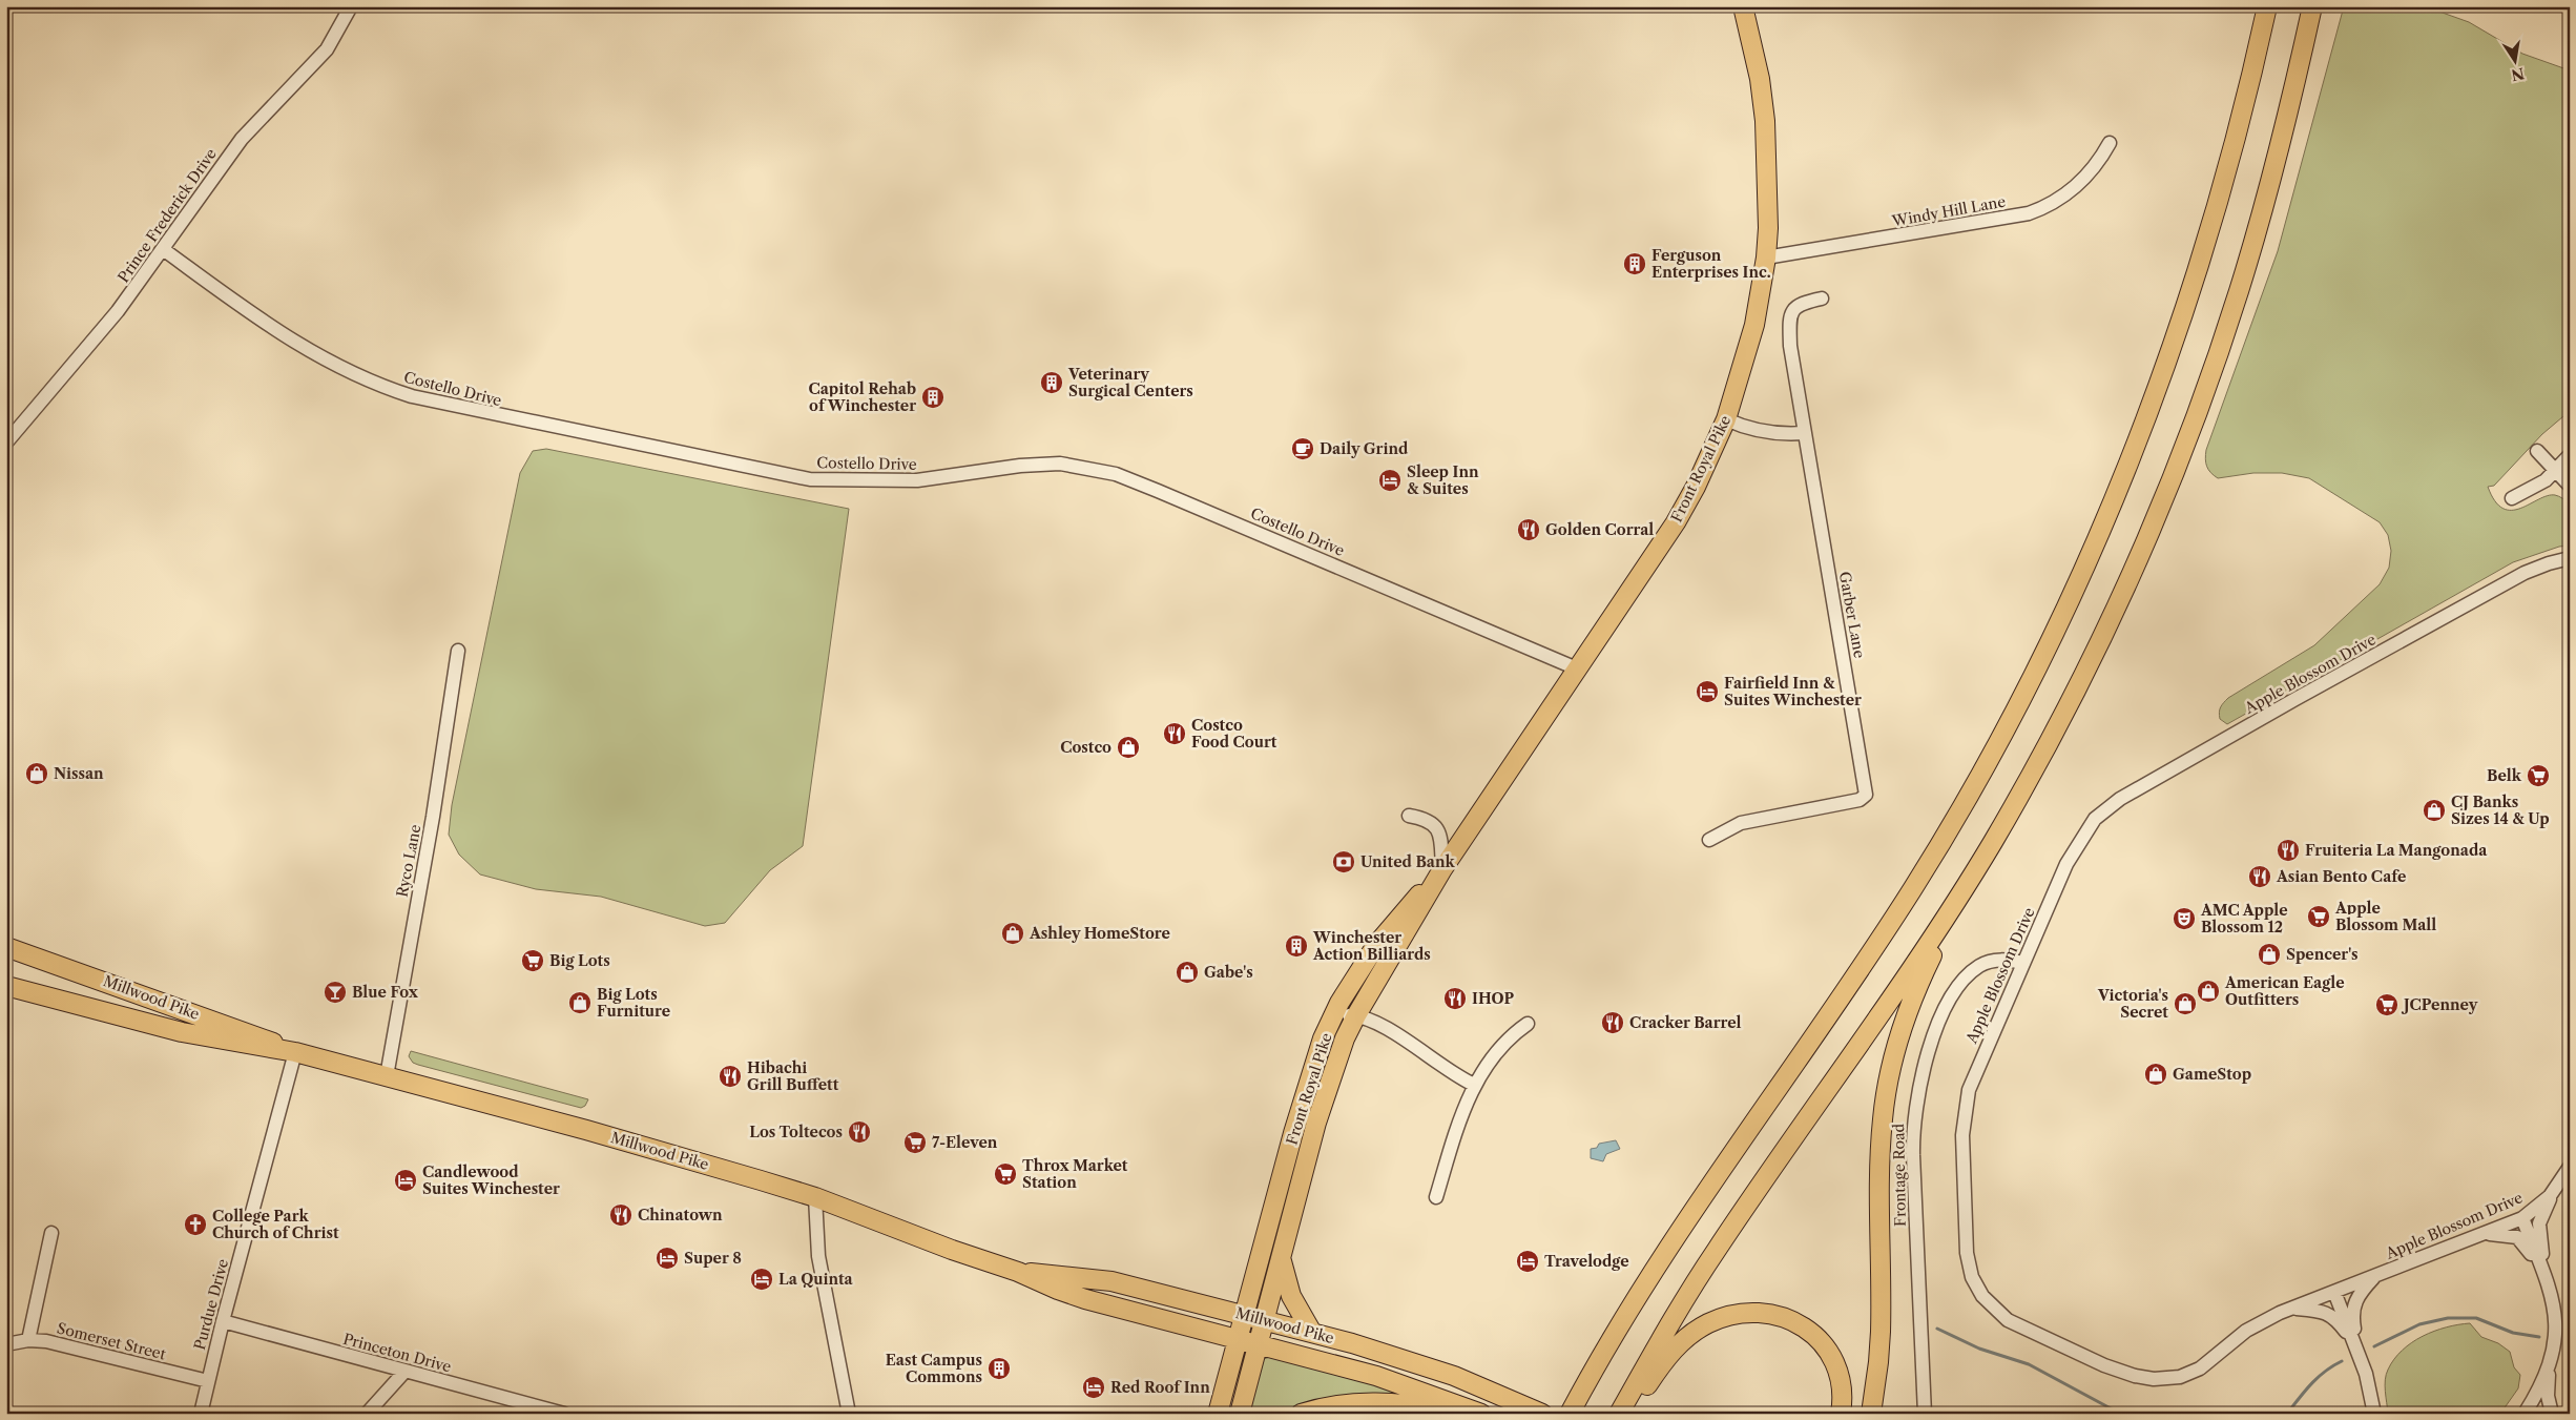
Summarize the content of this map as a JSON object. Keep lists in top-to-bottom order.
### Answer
{
  "streets": {
    "highway": ["Front Royal Pike", "Millwood Pike"],
    "street": [
      "Windy Hill Lane",
      "Prince Frederick Drive",
      "Costello Drive",
      "Garber Lane",
      "Apple Blossom Drive",
      "Ryco Lane",
      "Frontage Road",
      "Purdue Drive",
      "Somerset Street",
      "Princeton Drive"
    ]
  },
  "crossings": [
    ["Windy Hill Lane", "Front Royal Pike"],
    ["Prince Frederick Drive", "Costello Drive"],
    ["Costello Drive", "Front Royal Pike"],
    ["Front Royal Pike", "Millwood Pike"],
    ["Apple Blossom Drive", "Frontage Road"],
    ["Ryco Lane", "Millwood Pike"],
    ["Millwood Pike", "Purdue Drive"],
    ["Purdue Drive", "Somerset Street"],
    ["Purdue Drive", "Princeton Drive"]
  ],
  "places": {
    "building": [
      "Ferguson Enterprises Inc.",
      "Veterinary Surgical Centers",
      "Capitol Rehab of Winchester",
      "Winchester Action Billiards",
      "East Campus Commons"
    ],
    "cafe": ["Daily Grind"],
    "hotel": [
      "Sleep Inn & Suites",
      "Fairfield Inn & Suites Winchester",
      "Candlewood Suites Winchester",
      "Super 8",
      "Travelodge",
      "La Quinta",
      "Red Roof Inn"
    ],
    "restaurant": [
      "Golden Corral",
      "Costco Food Court",
      "Fruiteria La Mangonada",
      "Asian Bento Cafe",
      "IHOP",
      "Cracker Barrel",
      "Hibachi Grill Buffett",
      "Los Toltecos",
      "Chinatown"
    ],
    "shop": [
      "Costco",
      "Nissan",
      "CJ Banks Sizes 14 & Up",
      "Ashley HomeStore",
      "Spencer's",
      "Gabe's",
      "American Eagle Outfitters",
      "Big Lots Furniture",
      "Victoria's Secret",
      "GameStop"
    ],
    "supermarket": [
      "Belk",
      "Apple Blossom Mall",
      "Big Lots",
      "JCPenney",
      "7-Eleven",
      "Throx Market Station"
    ],
    "bank": ["United Bank"],
    "theatre": ["AMC Apple Blossom 12"],
    "bar": ["Blue Fox"],
    "church": ["College Park Church of Christ"]
  },
  "north": "bottom"
}
